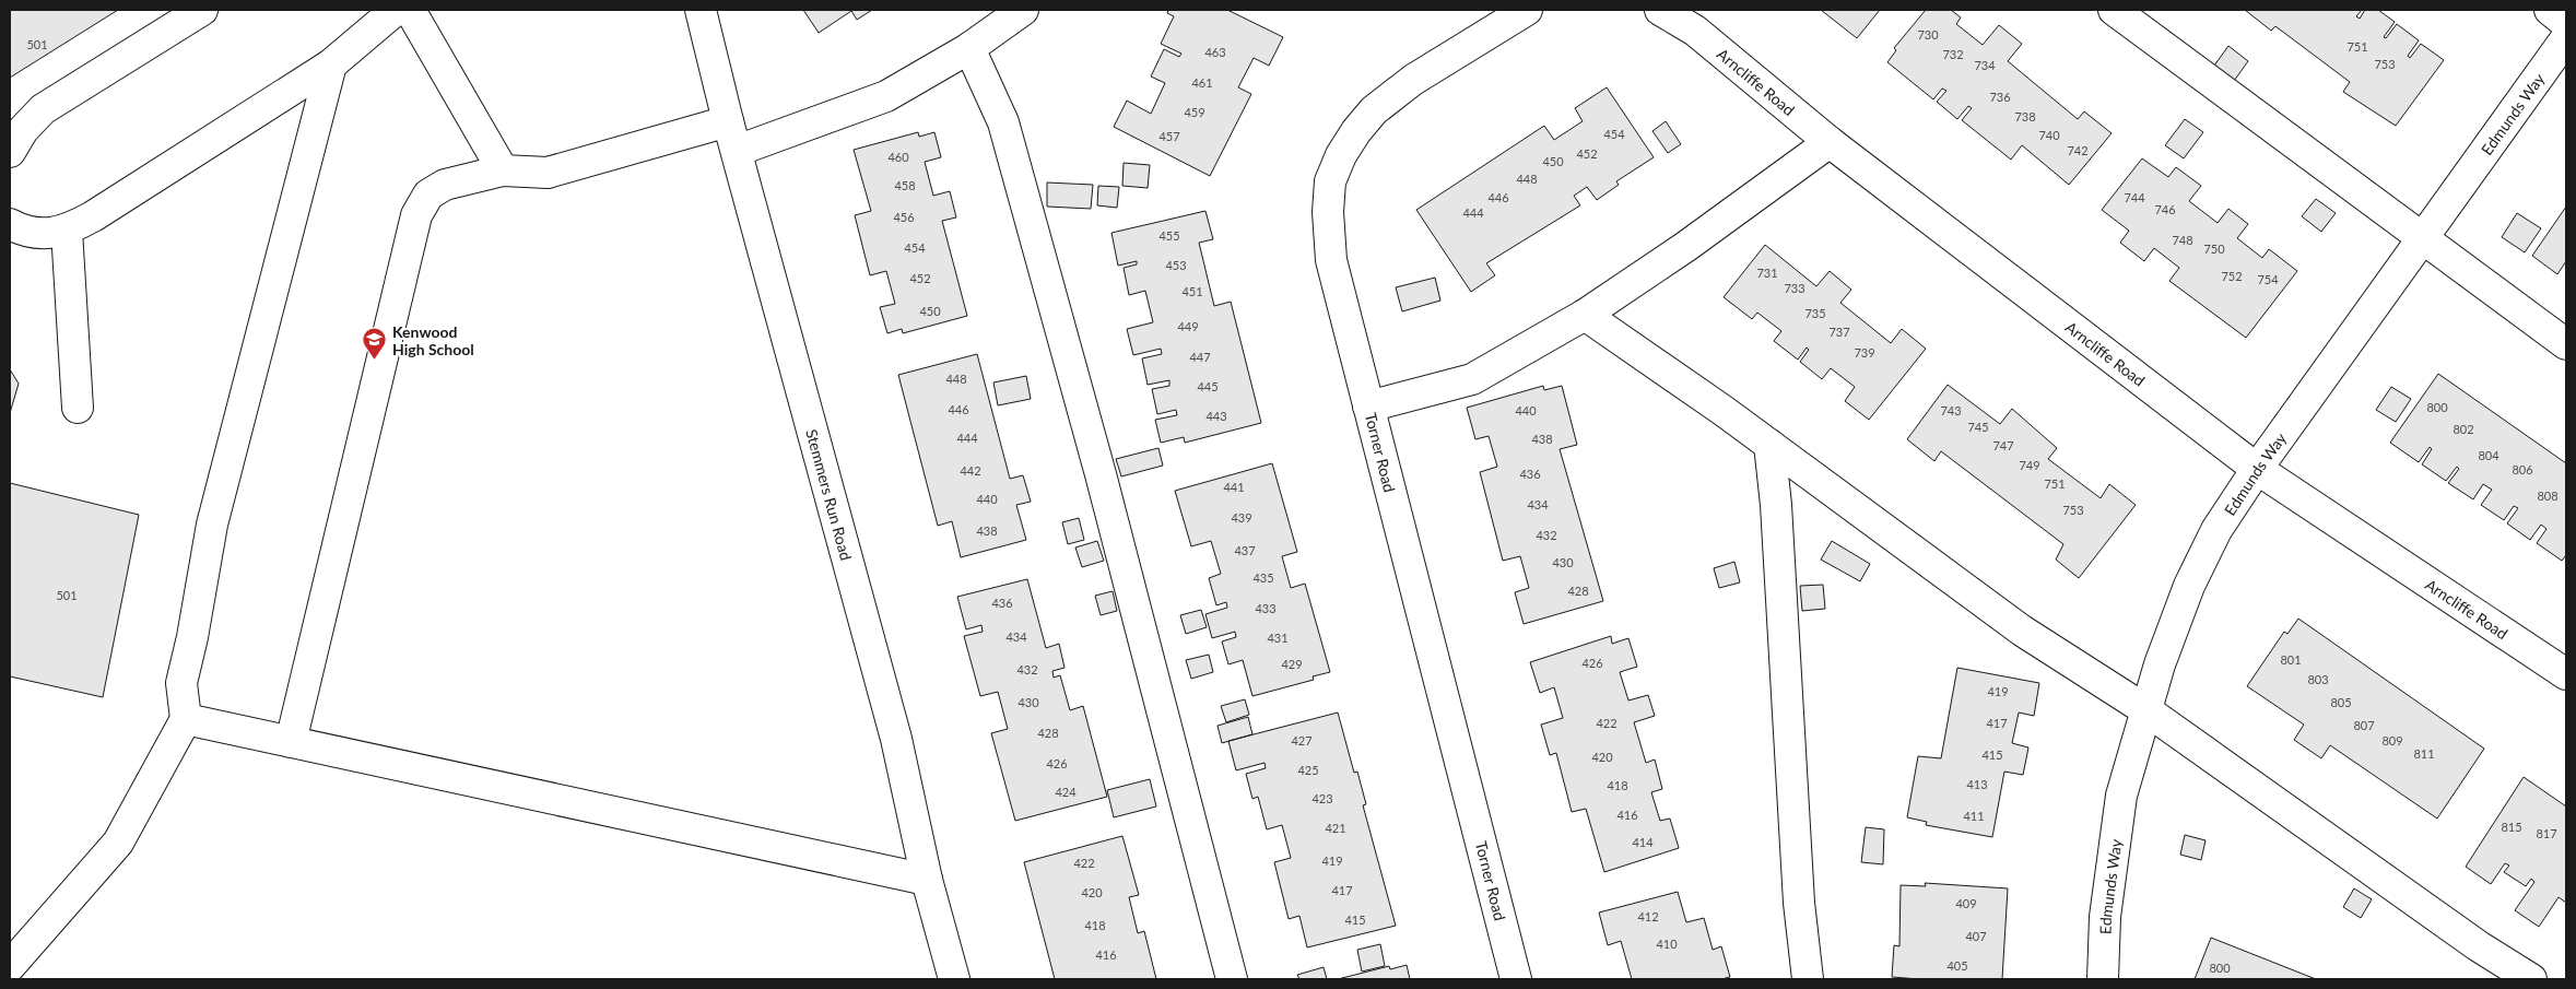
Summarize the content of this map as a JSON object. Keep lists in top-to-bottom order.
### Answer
{
  "streets": {
    "street": [
      "Arncliffe Road",
      "Edmunds Way",
      "Torner Road",
      "Stemmers Run Road"
    ]
  },
  "crossings": [
    ["Arncliffe Road", "Edmunds Way"]
  ],
  "places": {
    "school or university": ["Kenwood High School"]
  },
  "house_numbers": [
    "730",
    "501",
    "751",
    "463",
    "732",
    "753",
    "734",
    "461",
    "736",
    "459",
    "738",
    "454",
    "740",
    "457",
    "742",
    "452",
    "460",
    "450",
    "448",
    "458",
    "446",
    "744",
    "746",
    "444",
    "456",
    "455",
    "748",
    "454",
    "750",
    "453",
    "731",
    "752",
    "452",
    "754",
    "733",
    "451",
    "450",
    "735",
    "449",
    "737",
    "739",
    "447",
    "448",
    "445",
    "800",
    "446",
    "440",
    "743",
    "443",
    "745",
    "802",
    "444",
    "438",
    "747",
    "804",
    "749",
    "806",
    "442",
    "436",
    "751",
    "441",
    "808",
    "440",
    "434",
    "753",
    "439",
    "438",
    "432",
    "437",
    "430",
    "435",
    "428",
    "501",
    "436",
    "433",
    "434",
    "431",
    "801",
    "426",
    "429",
    "432",
    "803",
    "419",
    "430",
    "805",
    "422",
    "417",
    "807",
    "428",
    "427",
    "809",
    "811",
    "415",
    "420",
    "426",
    "425",
    "413",
    "418",
    "424",
    "423",
    "416",
    "411",
    "815",
    "421",
    "817",
    "414",
    "419",
    "422",
    "417",
    "420",
    "409",
    "412",
    "415",
    "418",
    "407",
    "410",
    "416",
    "405",
    "800"
  ]
}
